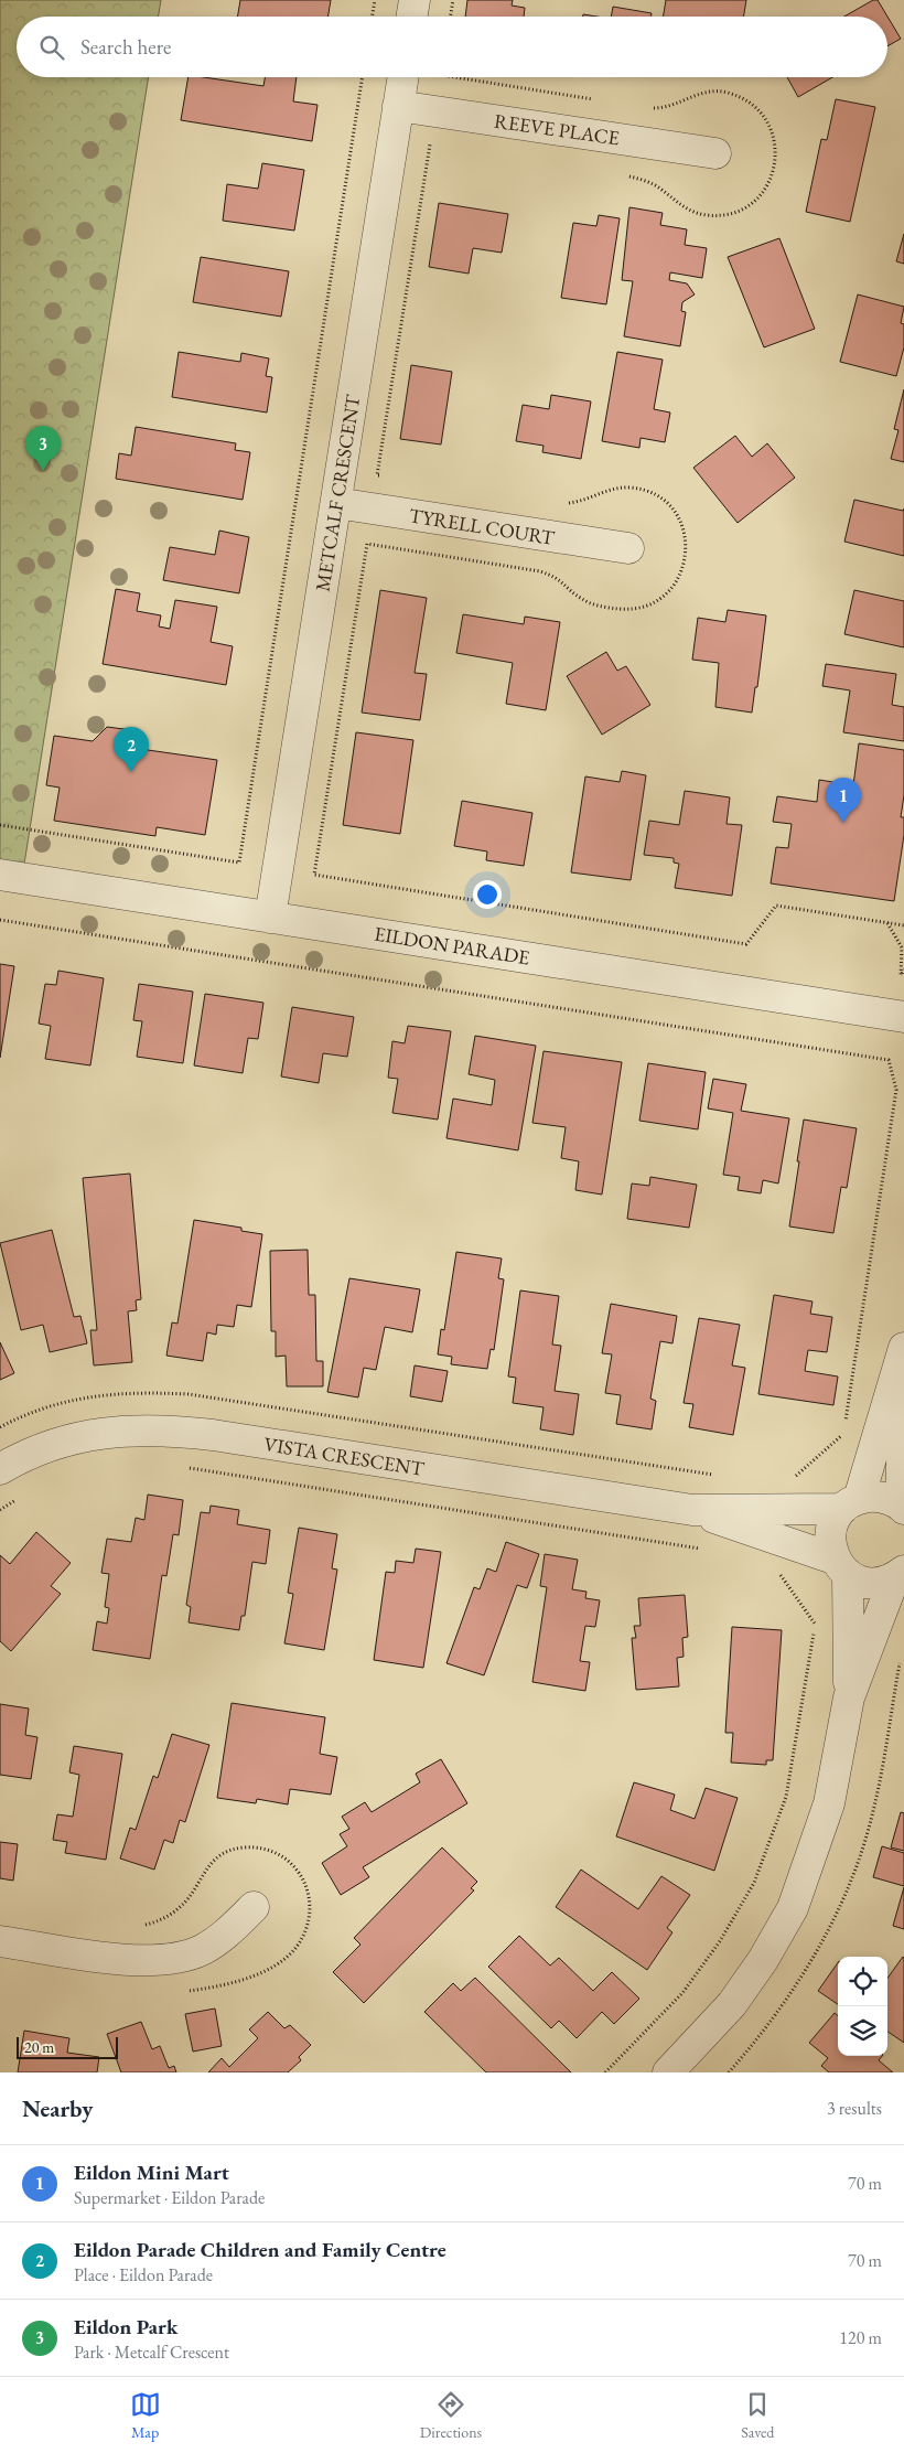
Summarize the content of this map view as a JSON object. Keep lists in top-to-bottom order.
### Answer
{
  "streets": {
    "street": [
      "REEVE PLACE",
      "METCALF CRESCENT",
      "TYRELL COURT",
      "EILDON PARADE",
      "VISTA CRESCENT"
    ]
  },
  "crossings": [
    ["REEVE PLACE", "METCALF CRESCENT"],
    ["METCALF CRESCENT", "TYRELL COURT"],
    ["METCALF CRESCENT", "EILDON PARADE"]
  ],
  "scale_bar": "20 m",
  "page": {
    "search": "Search here",
    "pins": ["3", "2", "1"],
    "scale": "20 m",
    "heading": ["Nearby", "3 results"],
    "list": [
      {
        "mark": "1",
        "name": "Eildon Mini Mart",
        "note": "Supermarket · Eildon Parade",
        "value": "70 m"
      },
      {
        "mark": "2",
        "name": "Eildon Parade Children and Family Centre",
        "note": "Place · Eildon Parade",
        "value": "70 m"
      },
      {
        "mark": "3",
        "name": "Eildon Park",
        "note": "Park · Metcalf Crescent",
        "value": "120 m"
      }
    ],
    "nav": ["Map", "Directions", "Saved"]
  }
}
